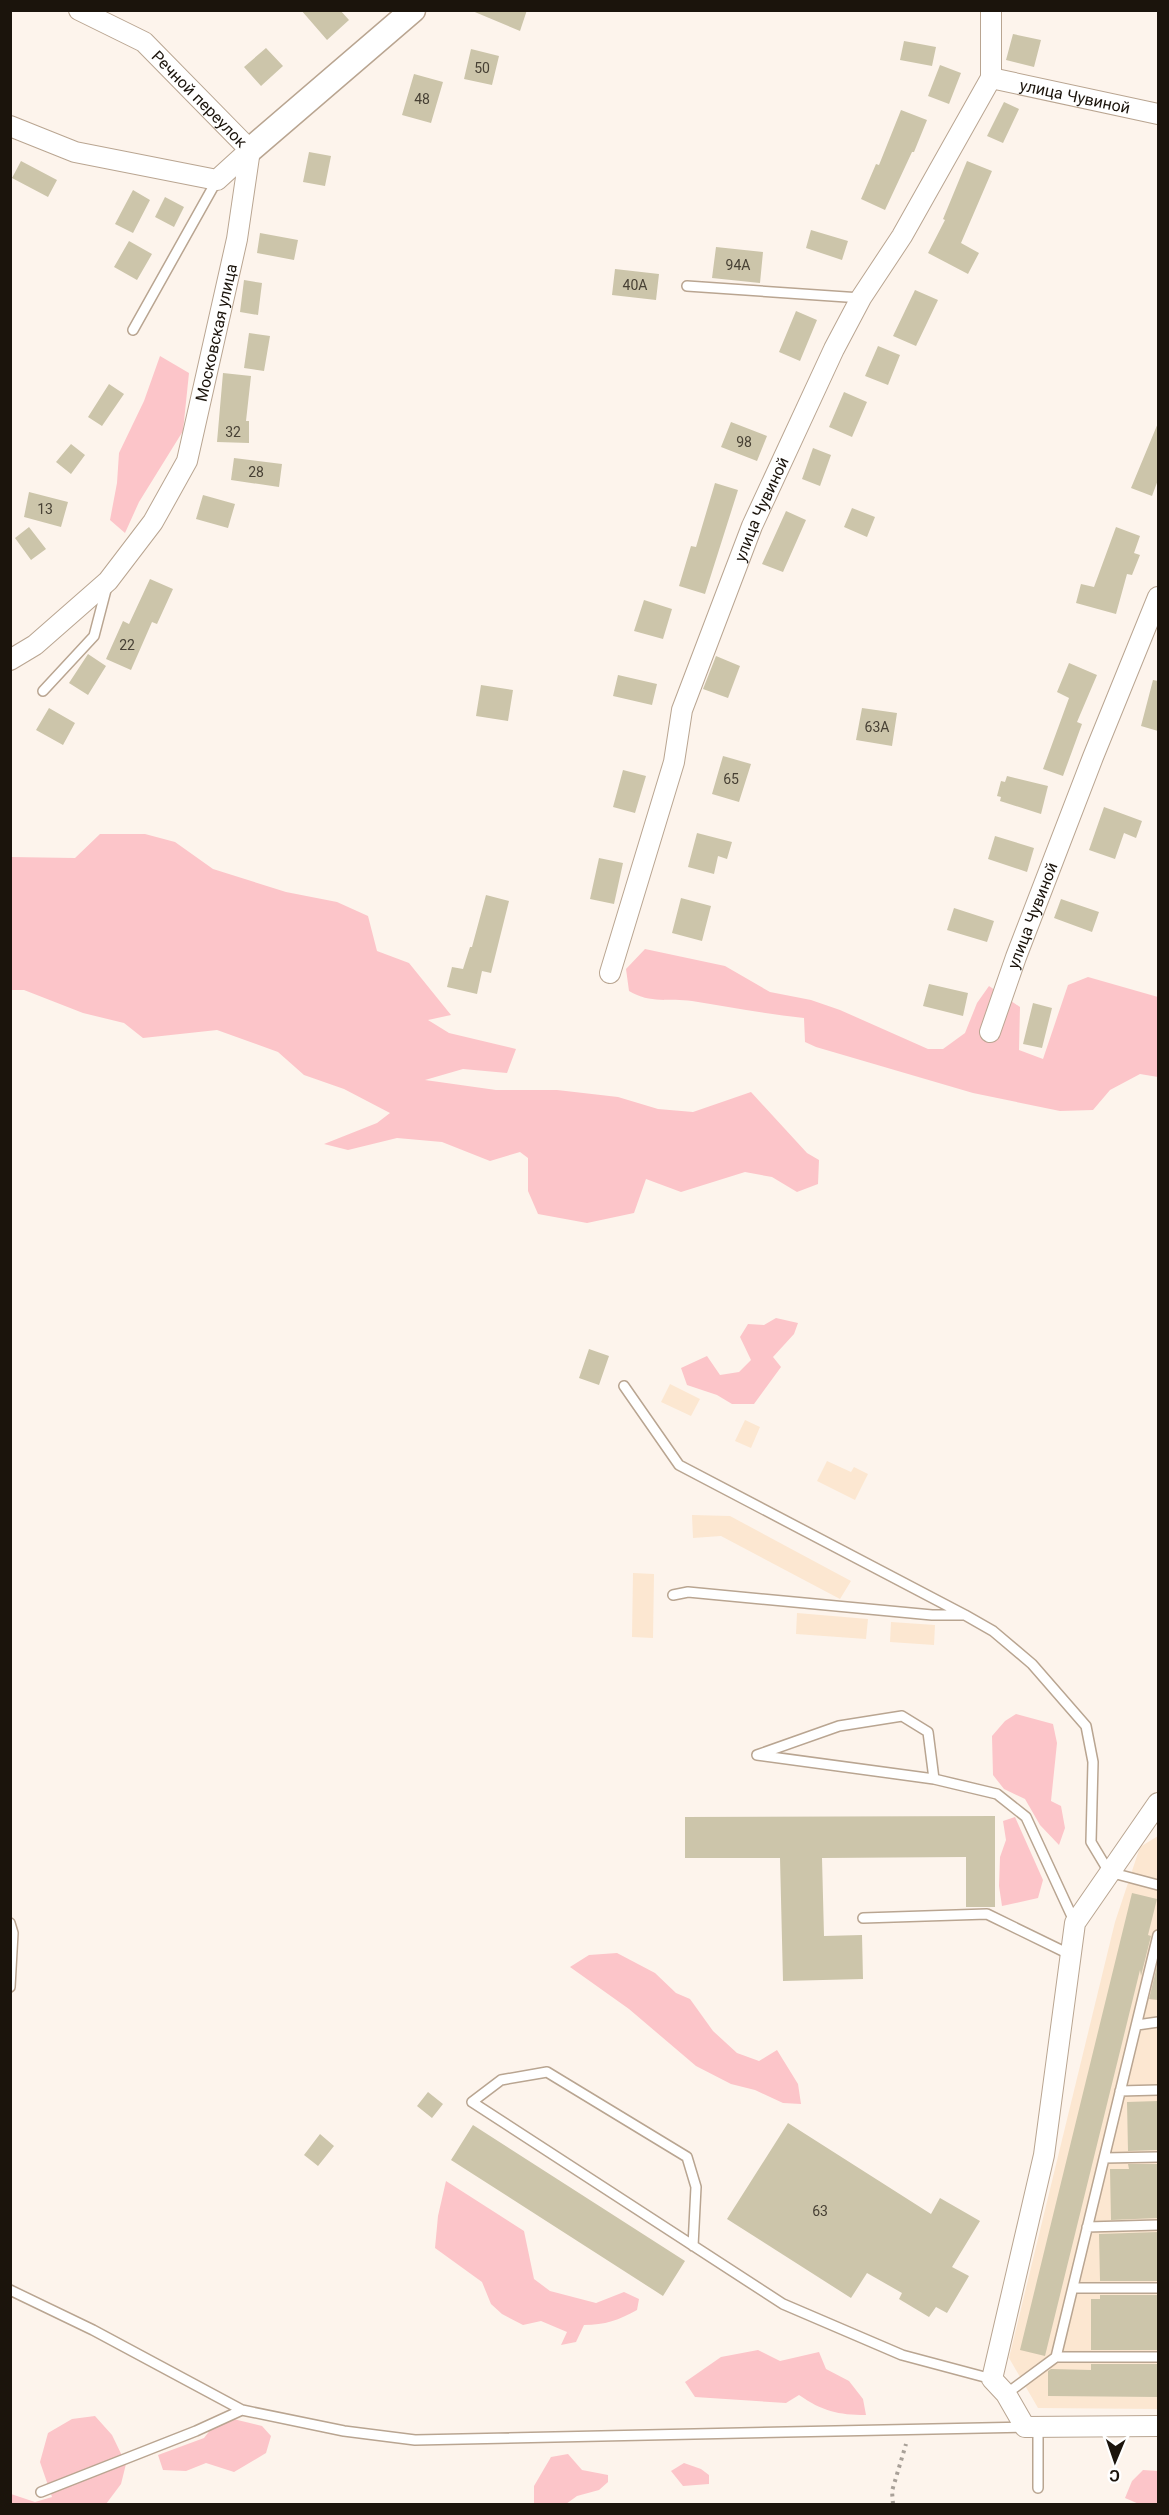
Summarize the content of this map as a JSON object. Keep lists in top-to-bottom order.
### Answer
{
  "streets": {
    "street": ["улица Чувиной", "Речной переулок", "Московская улица"]
  },
  "crossings": [
    ["Речной переулок", "Московская улица"]
  ],
  "house_numbers": [
    "50",
    "48",
    "94А",
    "40А",
    "32",
    "98",
    "28",
    "13",
    "22",
    "63А",
    "65",
    "63"
  ],
  "north": "bottom"
}
